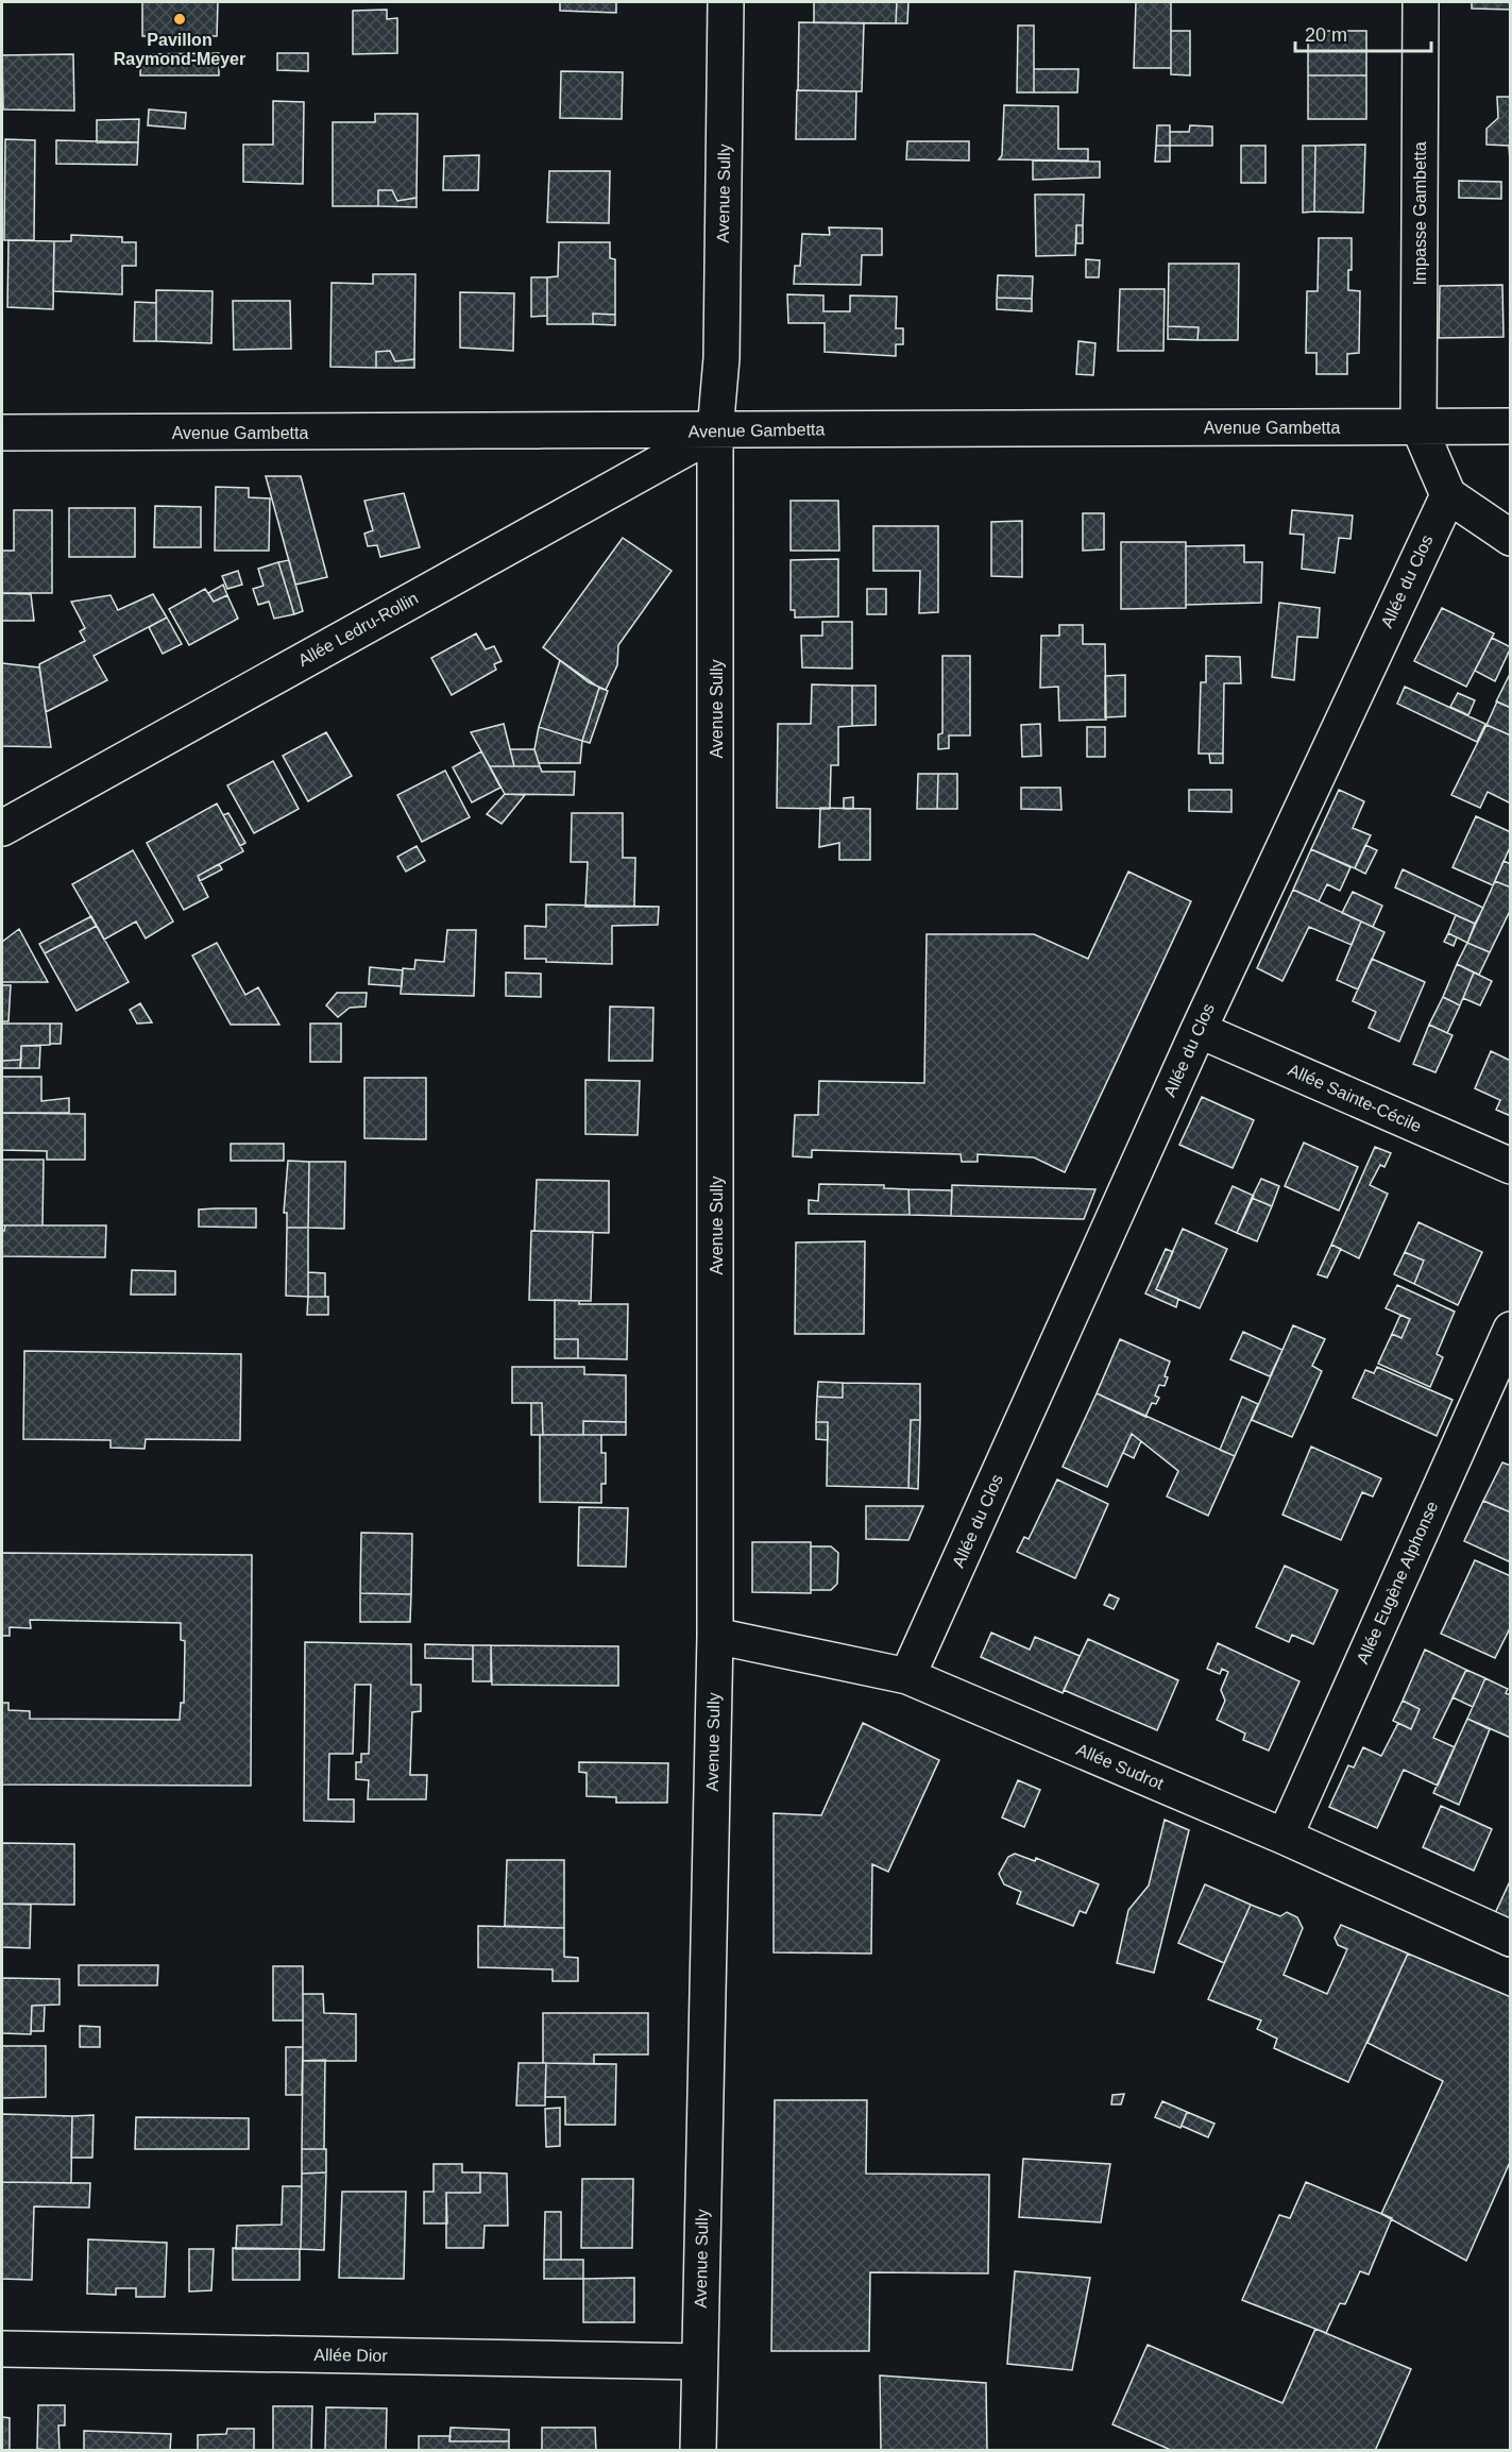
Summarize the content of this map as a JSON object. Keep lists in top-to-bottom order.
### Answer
{
  "streets": {
    "street": [
      "Avenue Sully",
      "Impasse Gambetta",
      "Avenue Gambetta",
      "Allée du Clos",
      "Allée Ledru-Rollin",
      "Allée Sainte-Cécile",
      "Allée Eugène Alphonse",
      "Allée Sudrot",
      "Allée Dior"
    ]
  },
  "crossings": [
    ["Avenue Sully", "Avenue Gambetta"],
    ["Avenue Sully", "Allée Ledru-Rollin"],
    ["Avenue Sully", "Allée Sudrot"],
    ["Avenue Sully", "Allée Dior"],
    ["Impasse Gambetta", "Avenue Gambetta"],
    ["Avenue Gambetta", "Allée Ledru-Rollin"],
    ["Allée du Clos", "Allée Sainte-Cécile"],
    ["Allée du Clos", "Allée Sudrot"],
    ["Allée Eugène Alphonse", "Allée Sudrot"]
  ],
  "places": ["Pavillon Raymond-Meyer"],
  "scale_bar": "20 m"
}
